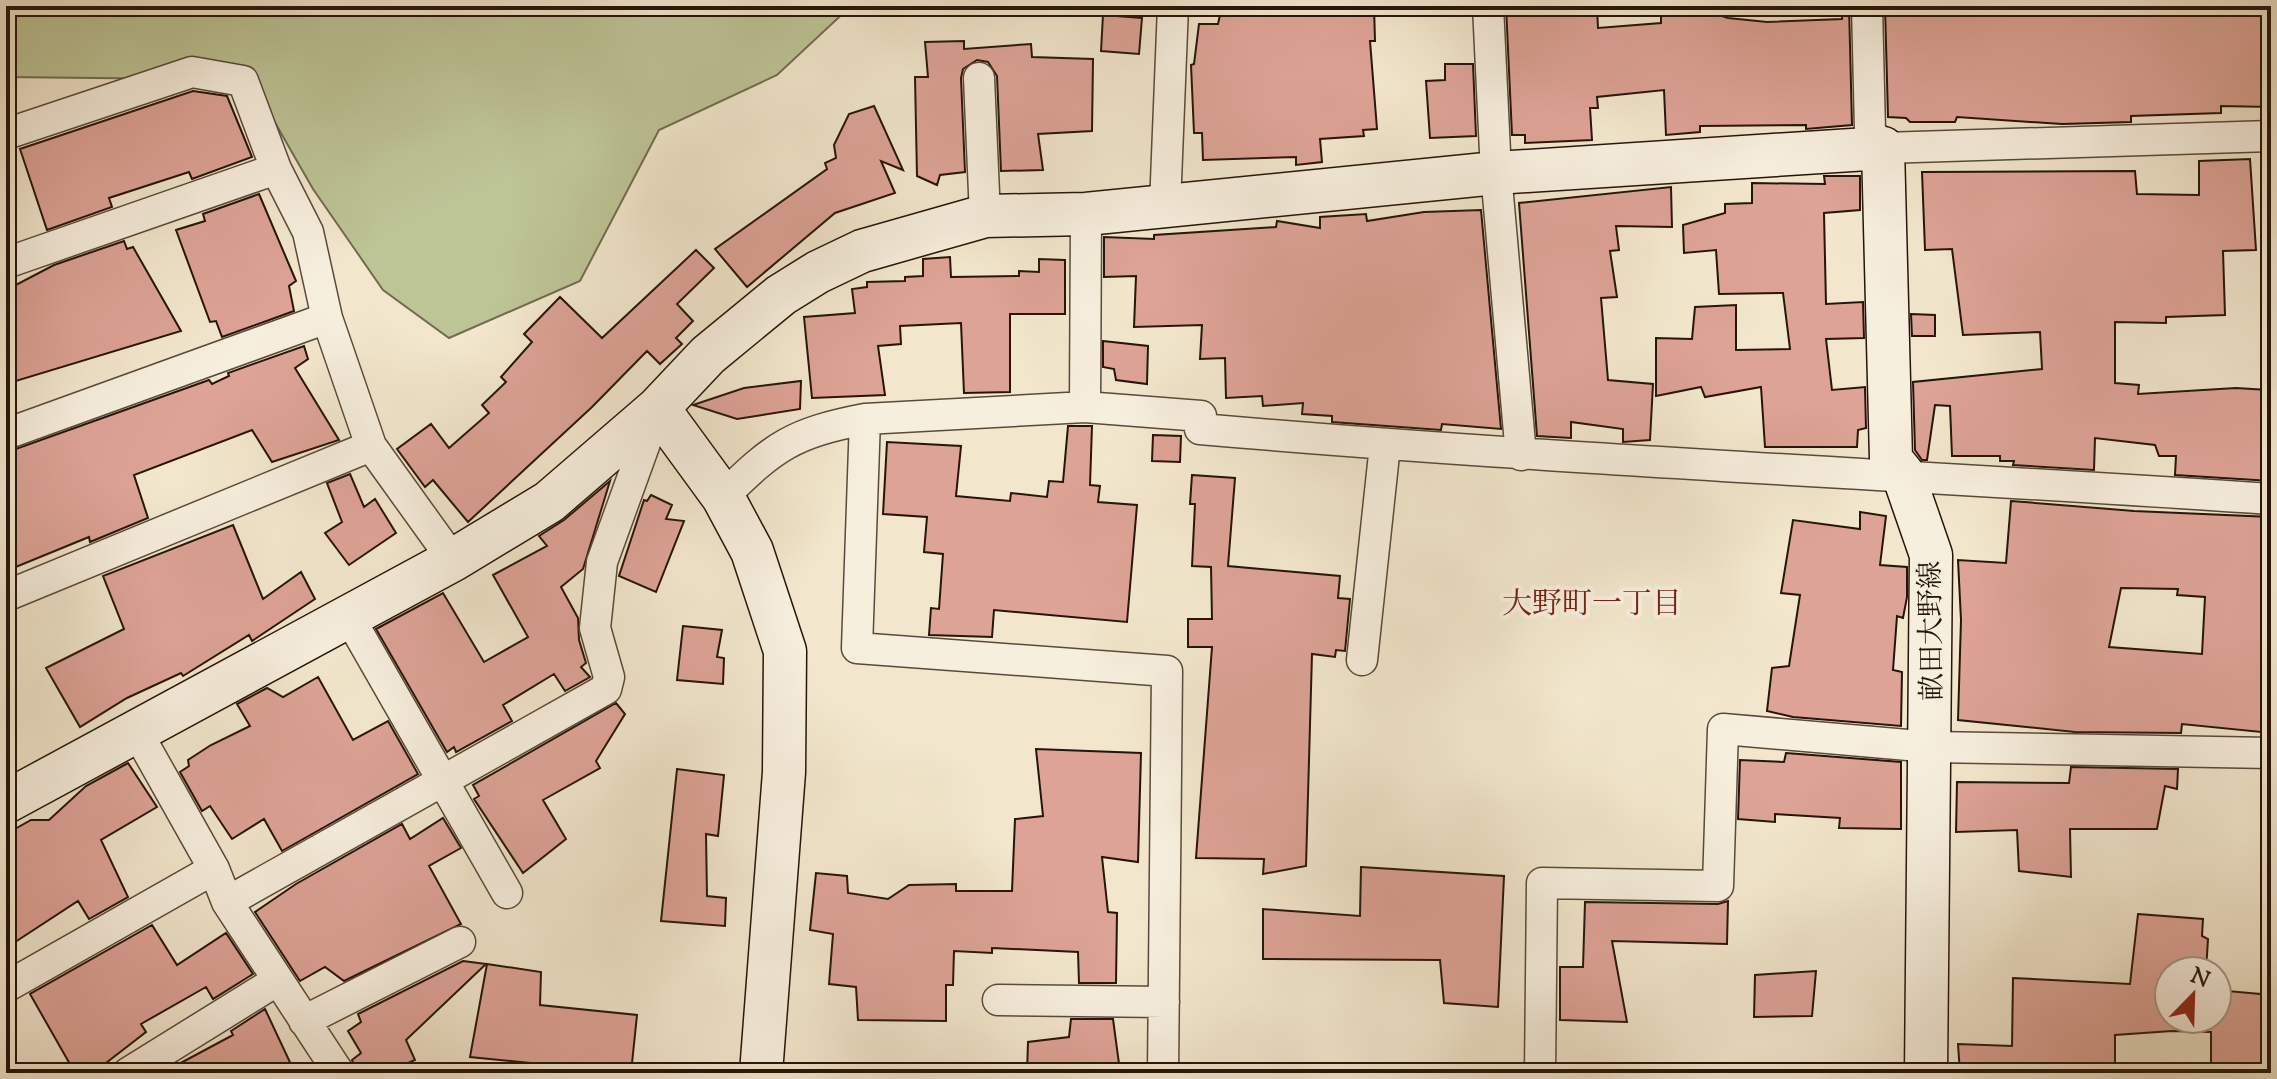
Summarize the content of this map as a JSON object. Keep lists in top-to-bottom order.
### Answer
{
  "streets": {
    "street": ["畝田大野線"]
  },
  "districts": ["大野町一丁目"],
  "north": "top right"
}
